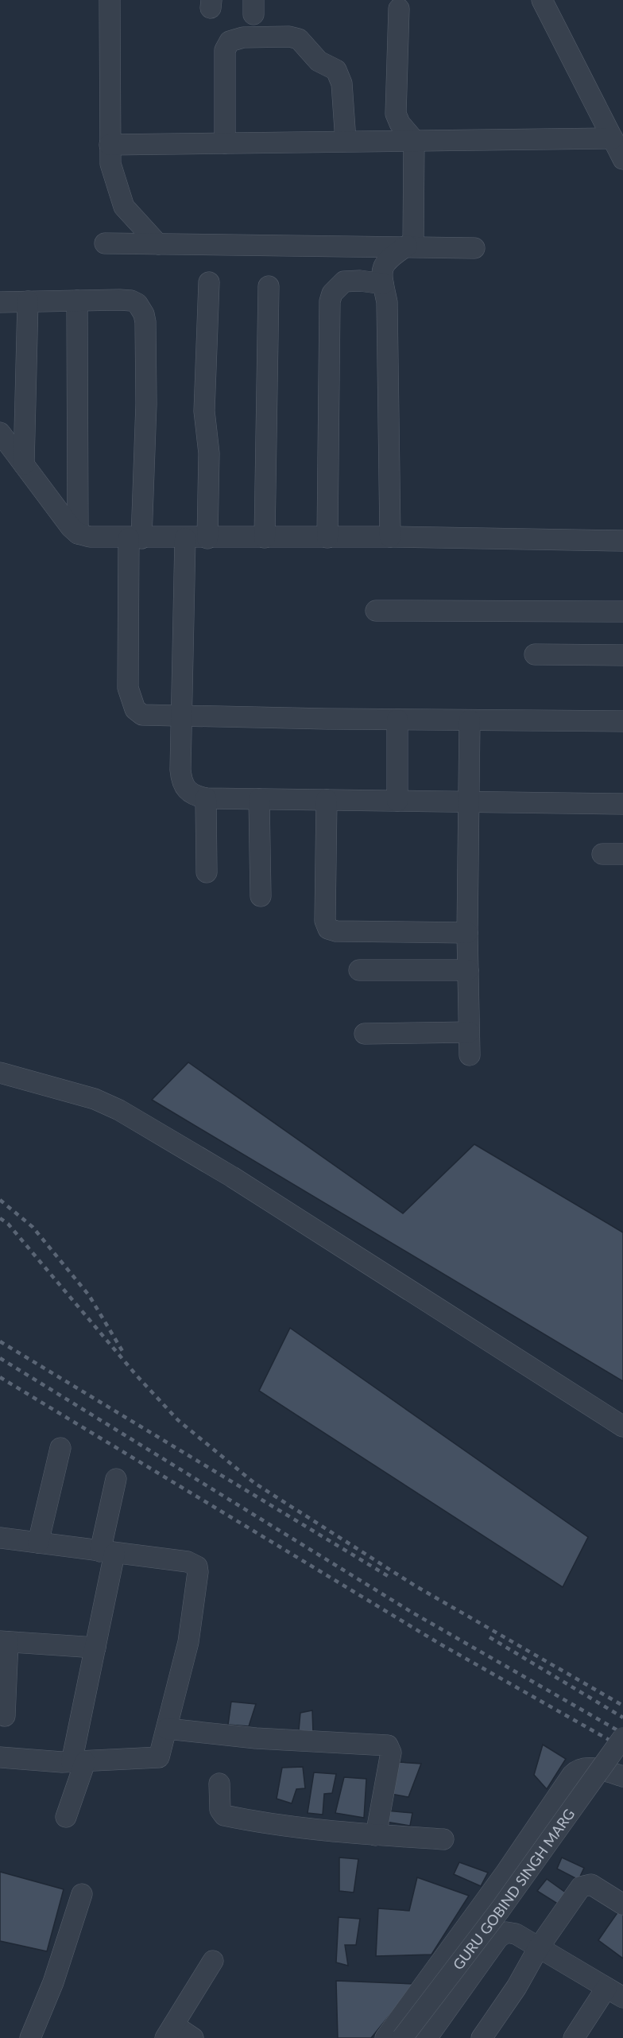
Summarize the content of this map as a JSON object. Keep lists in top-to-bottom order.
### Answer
{
  "streets": {
    "street": ["GURU GOBIND SINGH MARG"]
  }
}
